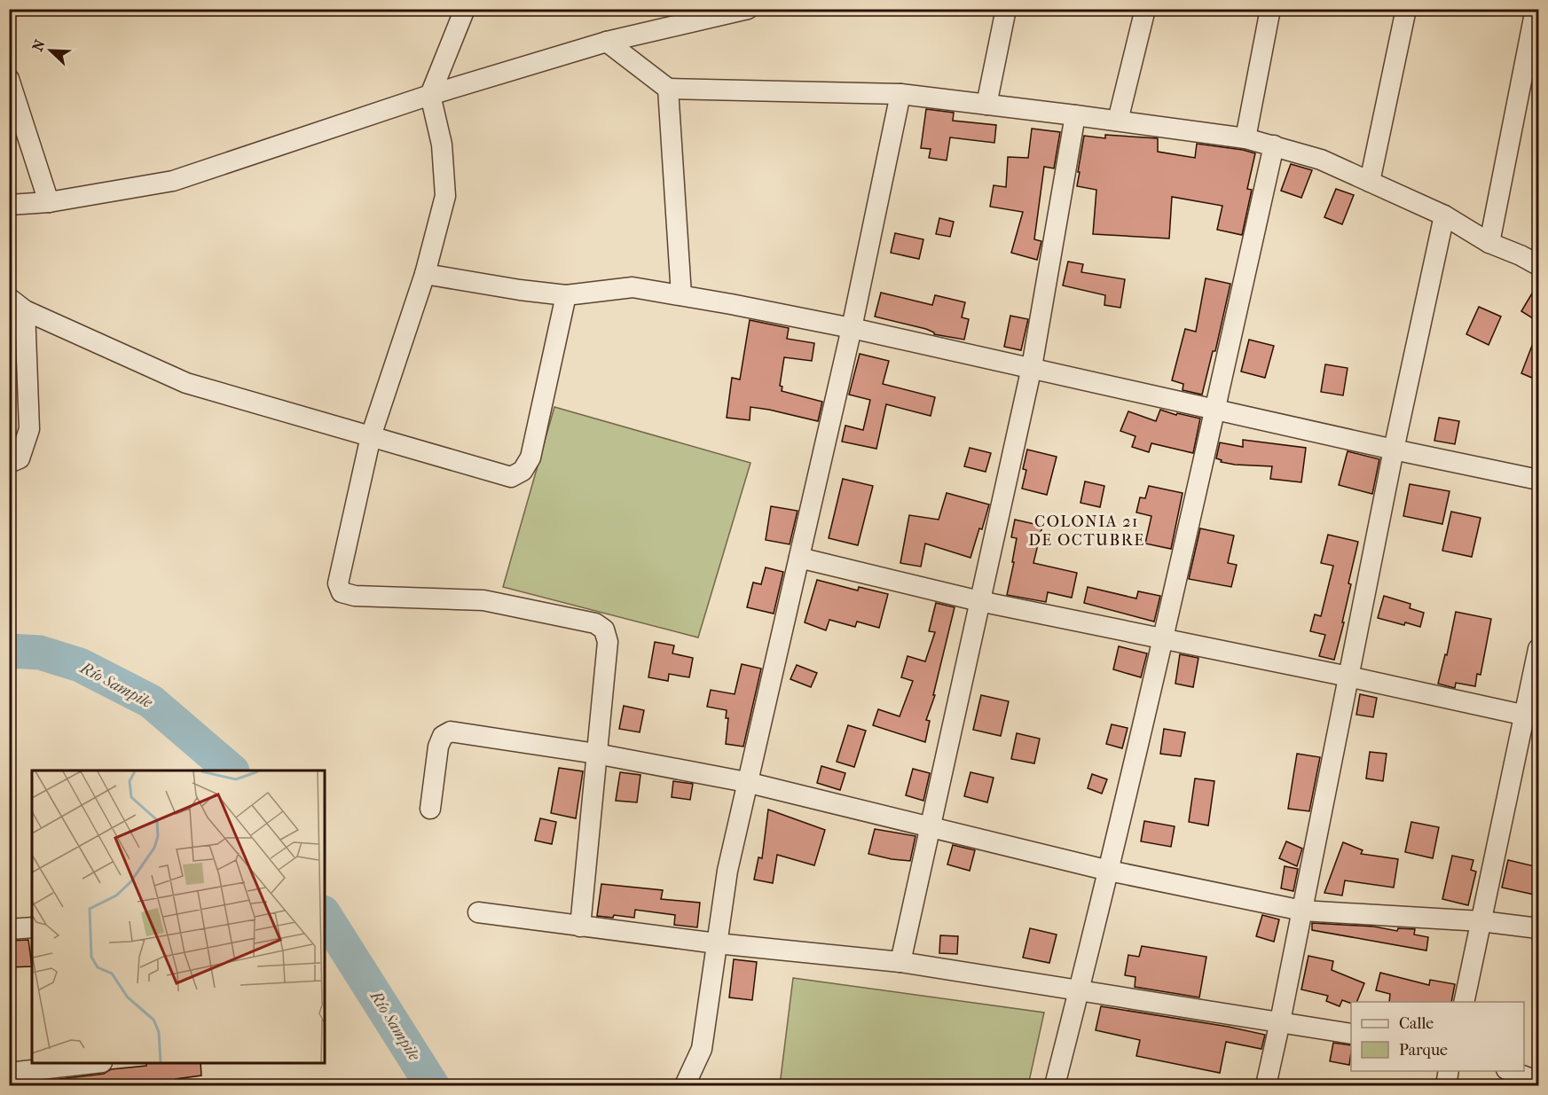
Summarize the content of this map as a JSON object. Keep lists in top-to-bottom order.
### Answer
{
  "districts": ["COLONIA 21 DE OCTUBRE"],
  "water": ["Río Sampile"],
  "legend": ["Calle", "Parque"],
  "north": "top left"
}
